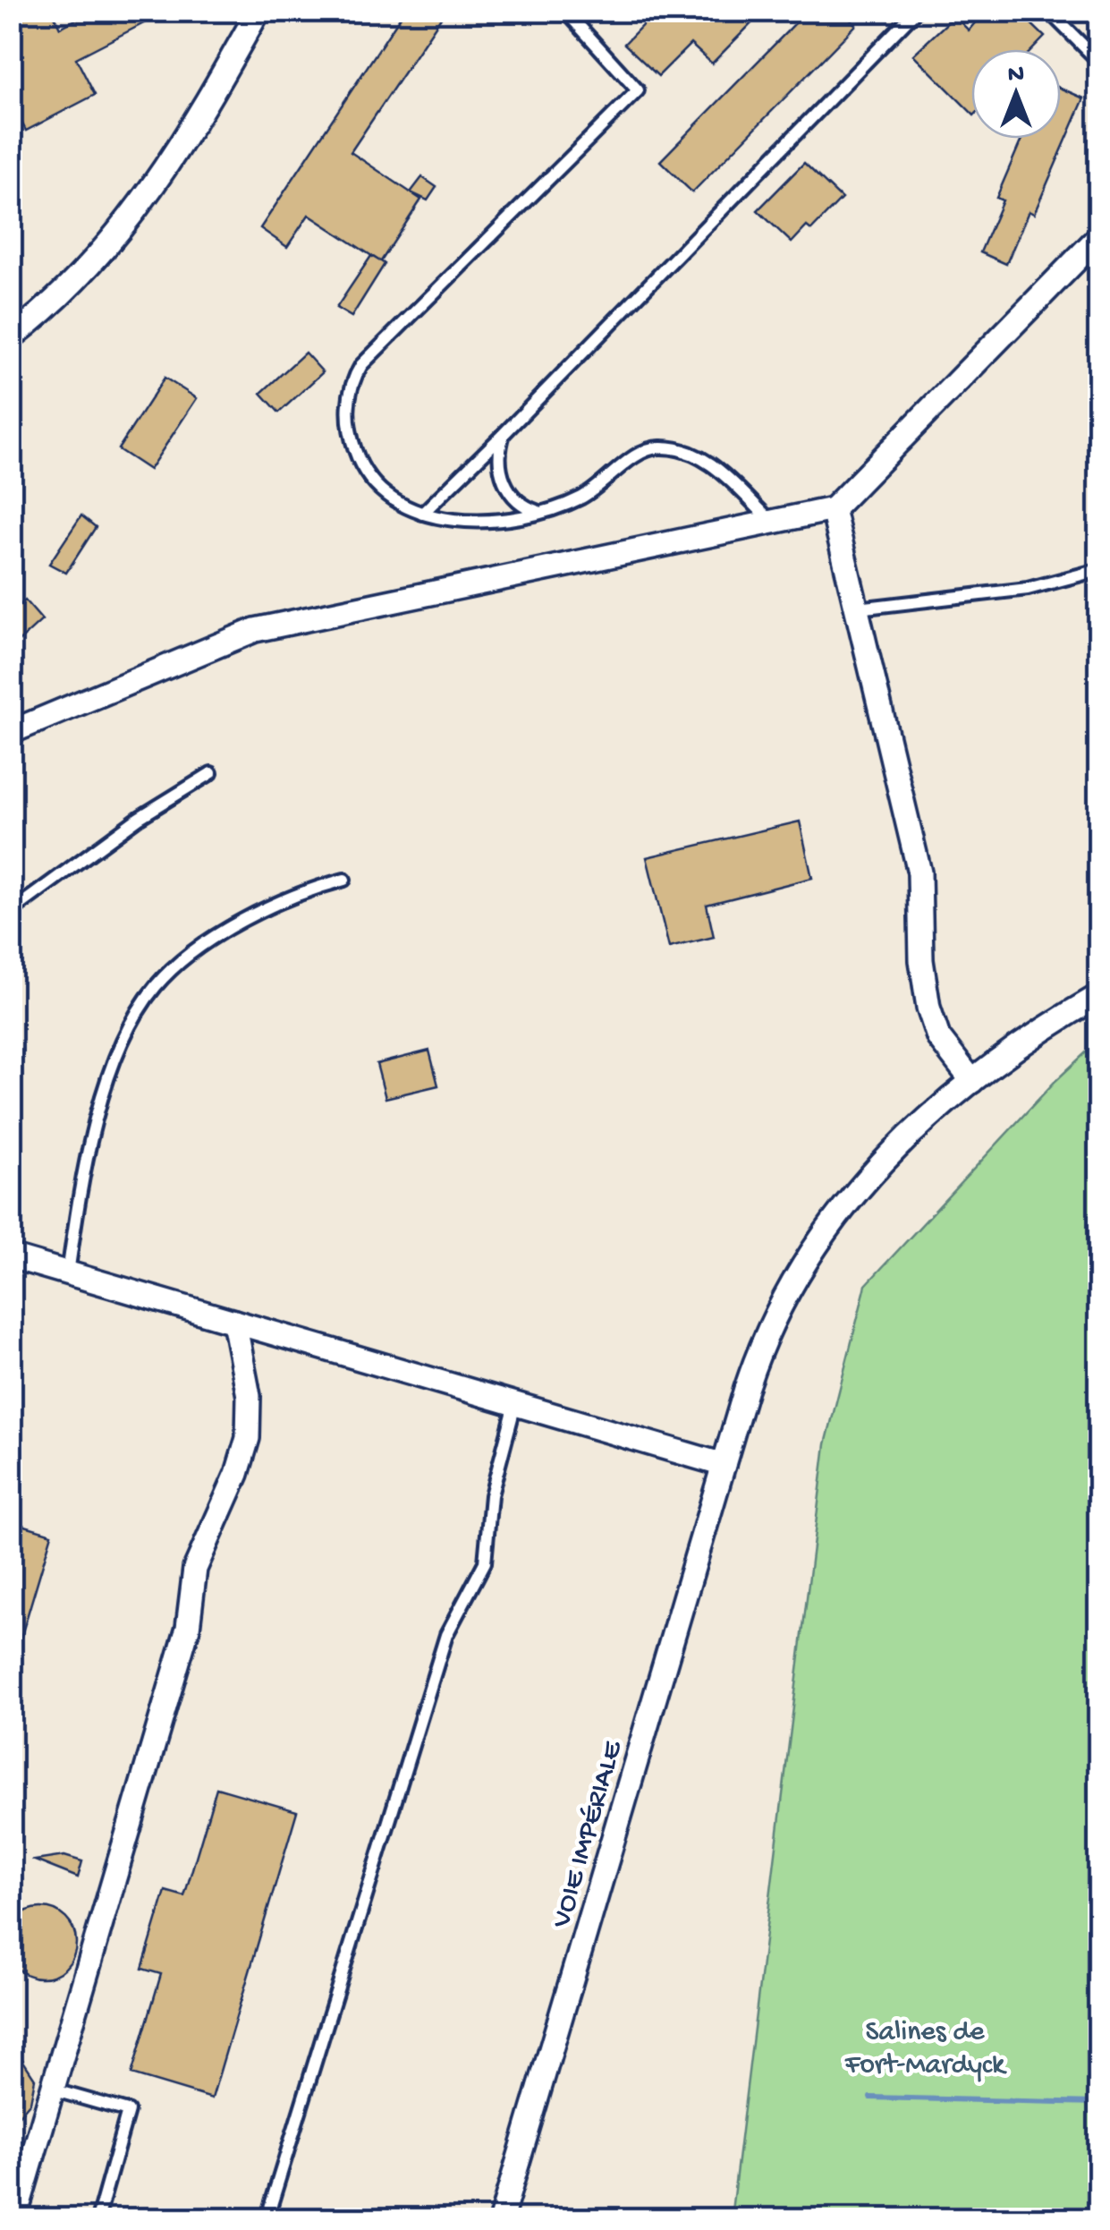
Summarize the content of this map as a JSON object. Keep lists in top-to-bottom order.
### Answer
{
  "streets": {
    "street": ["VOIE IMPÉRIALE"]
  },
  "parks": ["Salines de Fort-Mardyck"],
  "north": "top"
}
